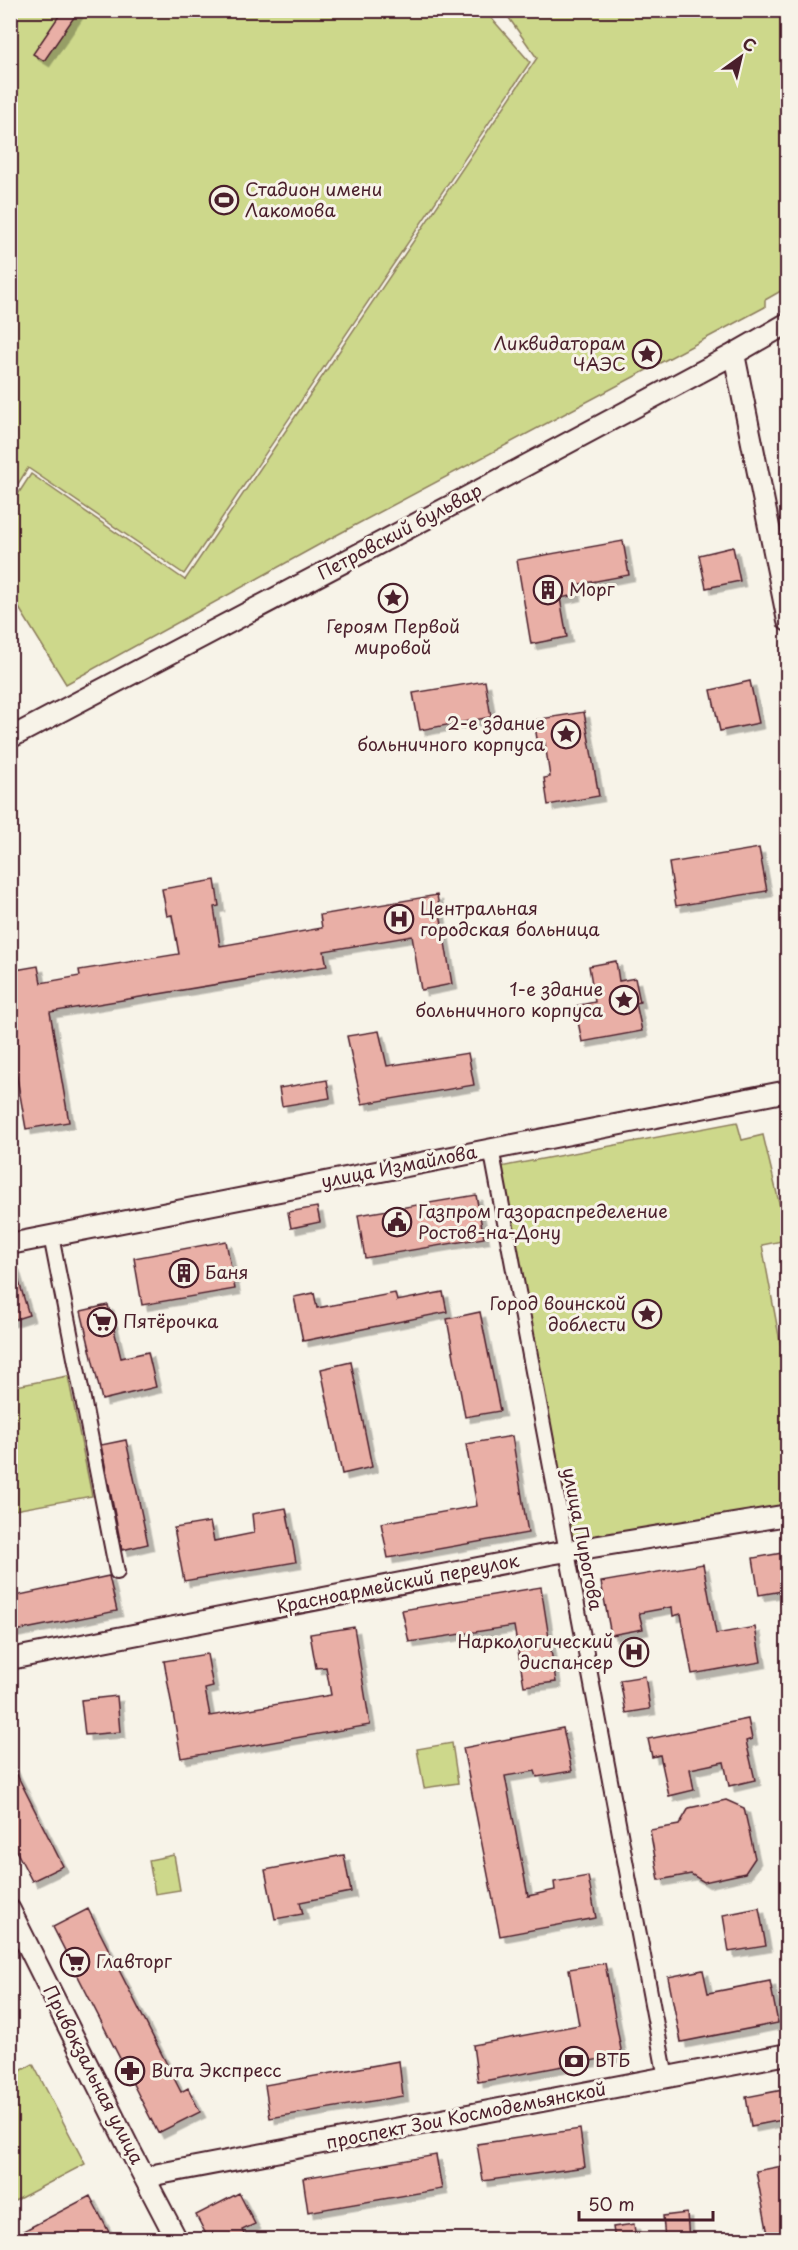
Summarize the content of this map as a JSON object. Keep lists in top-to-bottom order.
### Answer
{
  "streets": {
    "street": [
      "Петровский бульвар",
      "улица Измайлова",
      "улица Пирогова",
      "Красноармейский переулок",
      "Привокзальная улица",
      "проспект Зои Космодемьянской"
    ]
  },
  "crossings": [
    ["улица Измайлова", "улица Пирогова"],
    ["улица Пирогова", "Красноармейский переулок"],
    ["улица Пирогова", "проспект Зои Космодемьянской"],
    ["Привокзальная улица", "проспект Зои Космодемьянской"]
  ],
  "places": {
    "sports": ["Стадион имени Лакомова"],
    "place": [
      "Ликвидаторам ЧАЭС",
      "Героям Первой мировой",
      "2-е здание больничного корпуса",
      "1-е здание больничного корпуса",
      "Город воинской доблести"
    ],
    "building": ["Морг", "Баня"],
    "hospital": ["Центральная городская больница", "Наркологический диспансер"],
    "public building": ["Газпром газораспределение Ростов-на-Дону"],
    "supermarket": ["Пятёрочка", "Главторг"],
    "bank": ["ВТБ"],
    "pharmacy": ["Вита Экспресс"]
  },
  "scale_bar": "50 m",
  "north": "top right"
}
